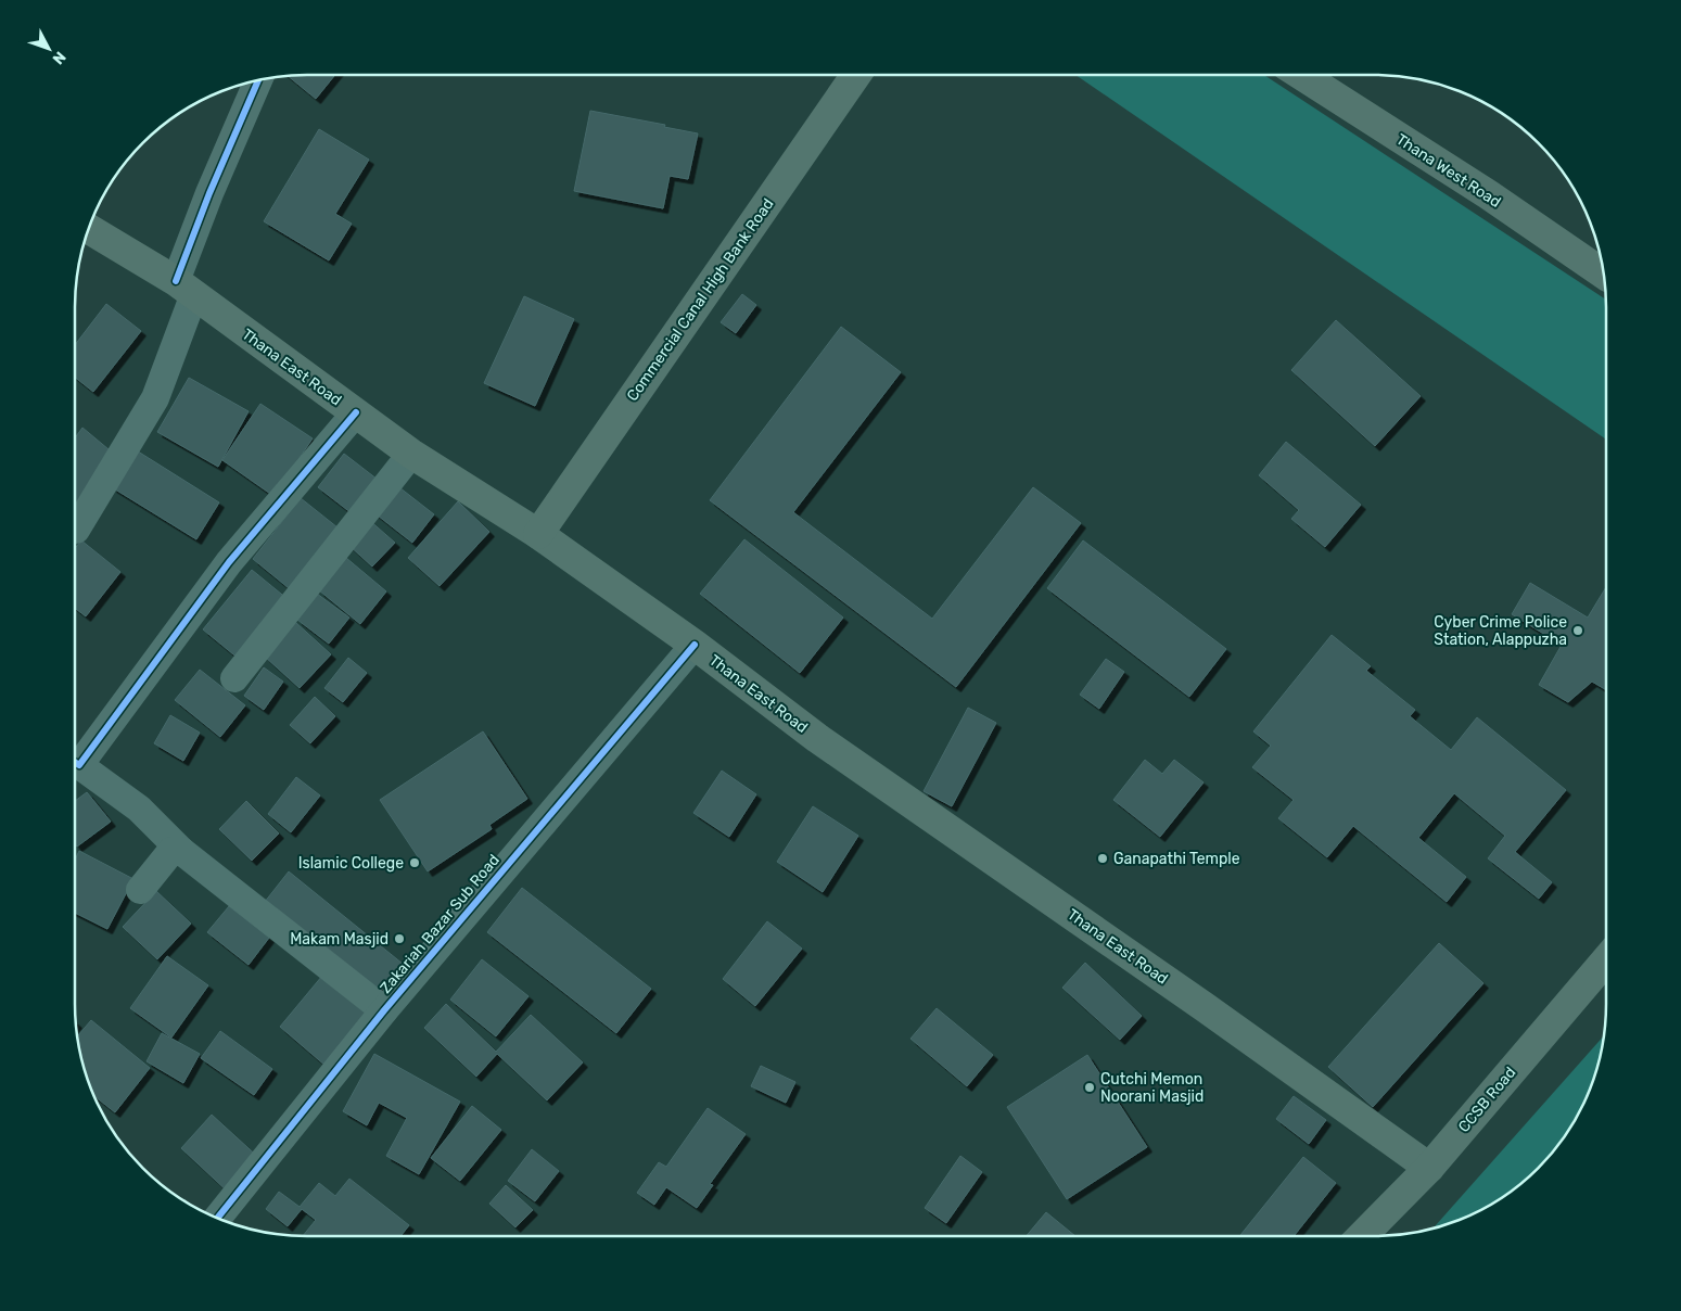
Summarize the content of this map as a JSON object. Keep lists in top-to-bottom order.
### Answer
{
  "streets": {
    "main road": [
      "Thana West Road",
      "Commercial Canal High Bank Road",
      "Thana East Road",
      "CCSB Road"
    ],
    "street": ["Zakariah Bazar Sub Road"]
  },
  "crossings": [
    ["Commercial Canal High Bank Road", "Thana East Road"],
    ["Thana East Road", "Zakariah Bazar Sub Road"],
    ["Thana East Road", "CCSB Road"]
  ],
  "places": [
    "Cyber Crime Police Station, Alappuzha",
    "Ganapathi Temple",
    "Islamic College",
    "Makam Masjid",
    "Cutchi Memon Noorani Masjid"
  ],
  "north": "bottom right"
}
